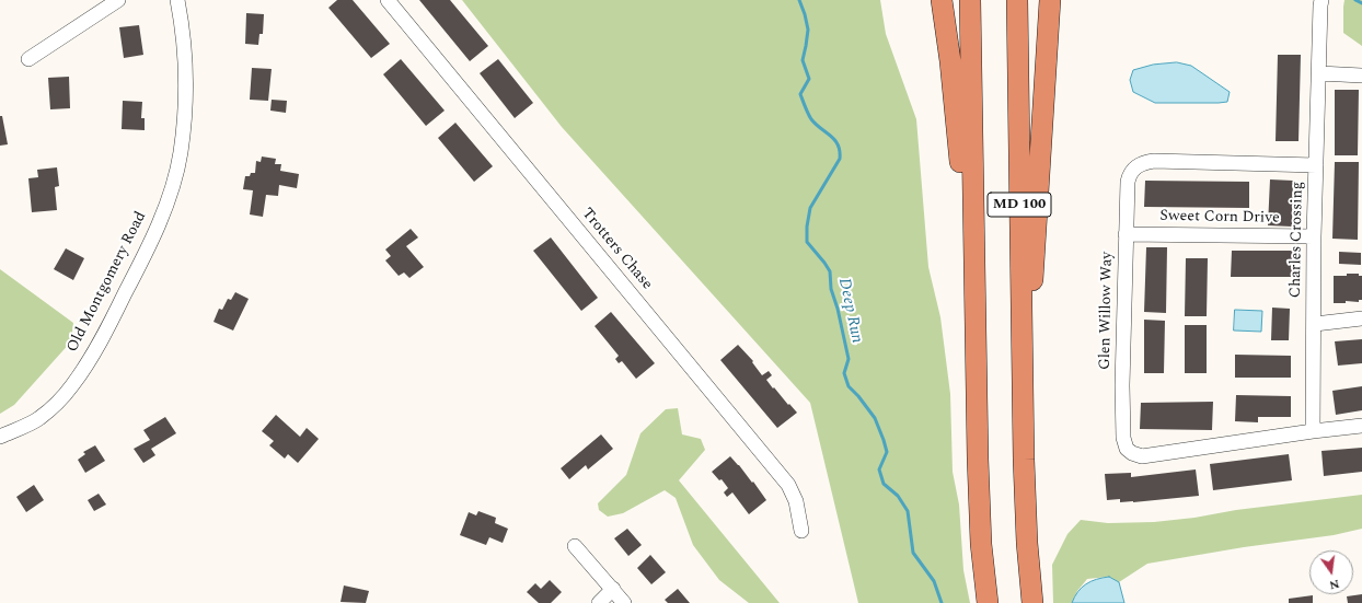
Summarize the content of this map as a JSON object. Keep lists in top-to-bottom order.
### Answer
{
  "streets": {
    "highway": ["MD 100"],
    "street": [
      "Sweet Corn Drive",
      "Charles Crossing",
      "Trotters Chase",
      "Old Montgomery Road",
      "Glen Willow Way"
    ]
  },
  "crossings": [
    ["Sweet Corn Drive", "Charles Crossing"],
    ["Sweet Corn Drive", "Glen Willow Way"],
    ["Charles Crossing", "Glen Willow Way"]
  ],
  "water": ["Deep Run"],
  "north": "bottom"
}
